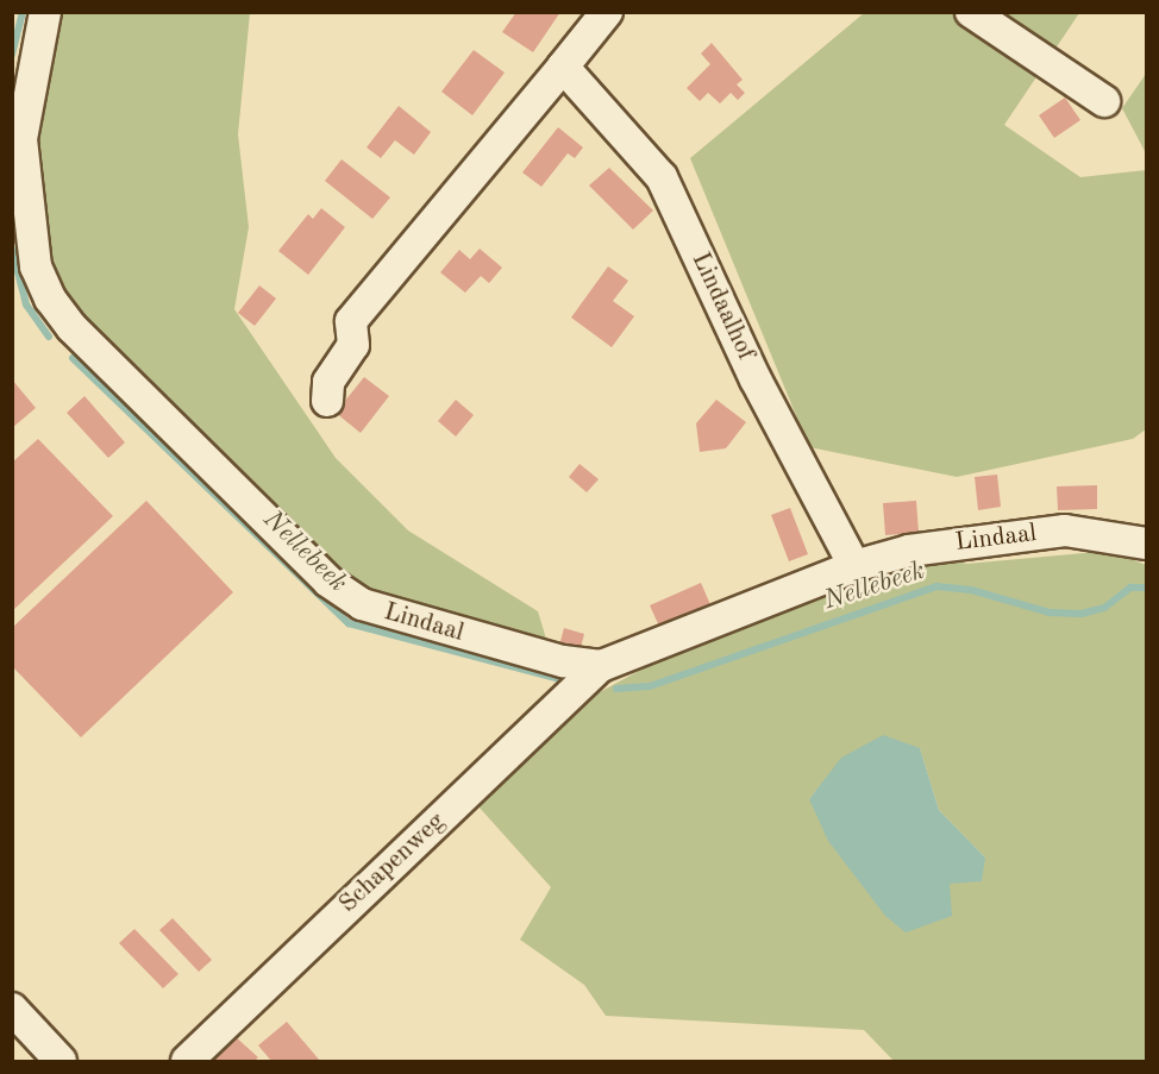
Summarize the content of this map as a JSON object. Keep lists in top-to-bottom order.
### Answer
{
  "streets": {
    "street": ["Lindaalhof", "Lindaal", "Schapenweg"]
  },
  "crossings": [
    ["Lindaalhof", "Lindaal"],
    ["Lindaal", "Schapenweg"]
  ],
  "water": ["Nellebeek"]
}
